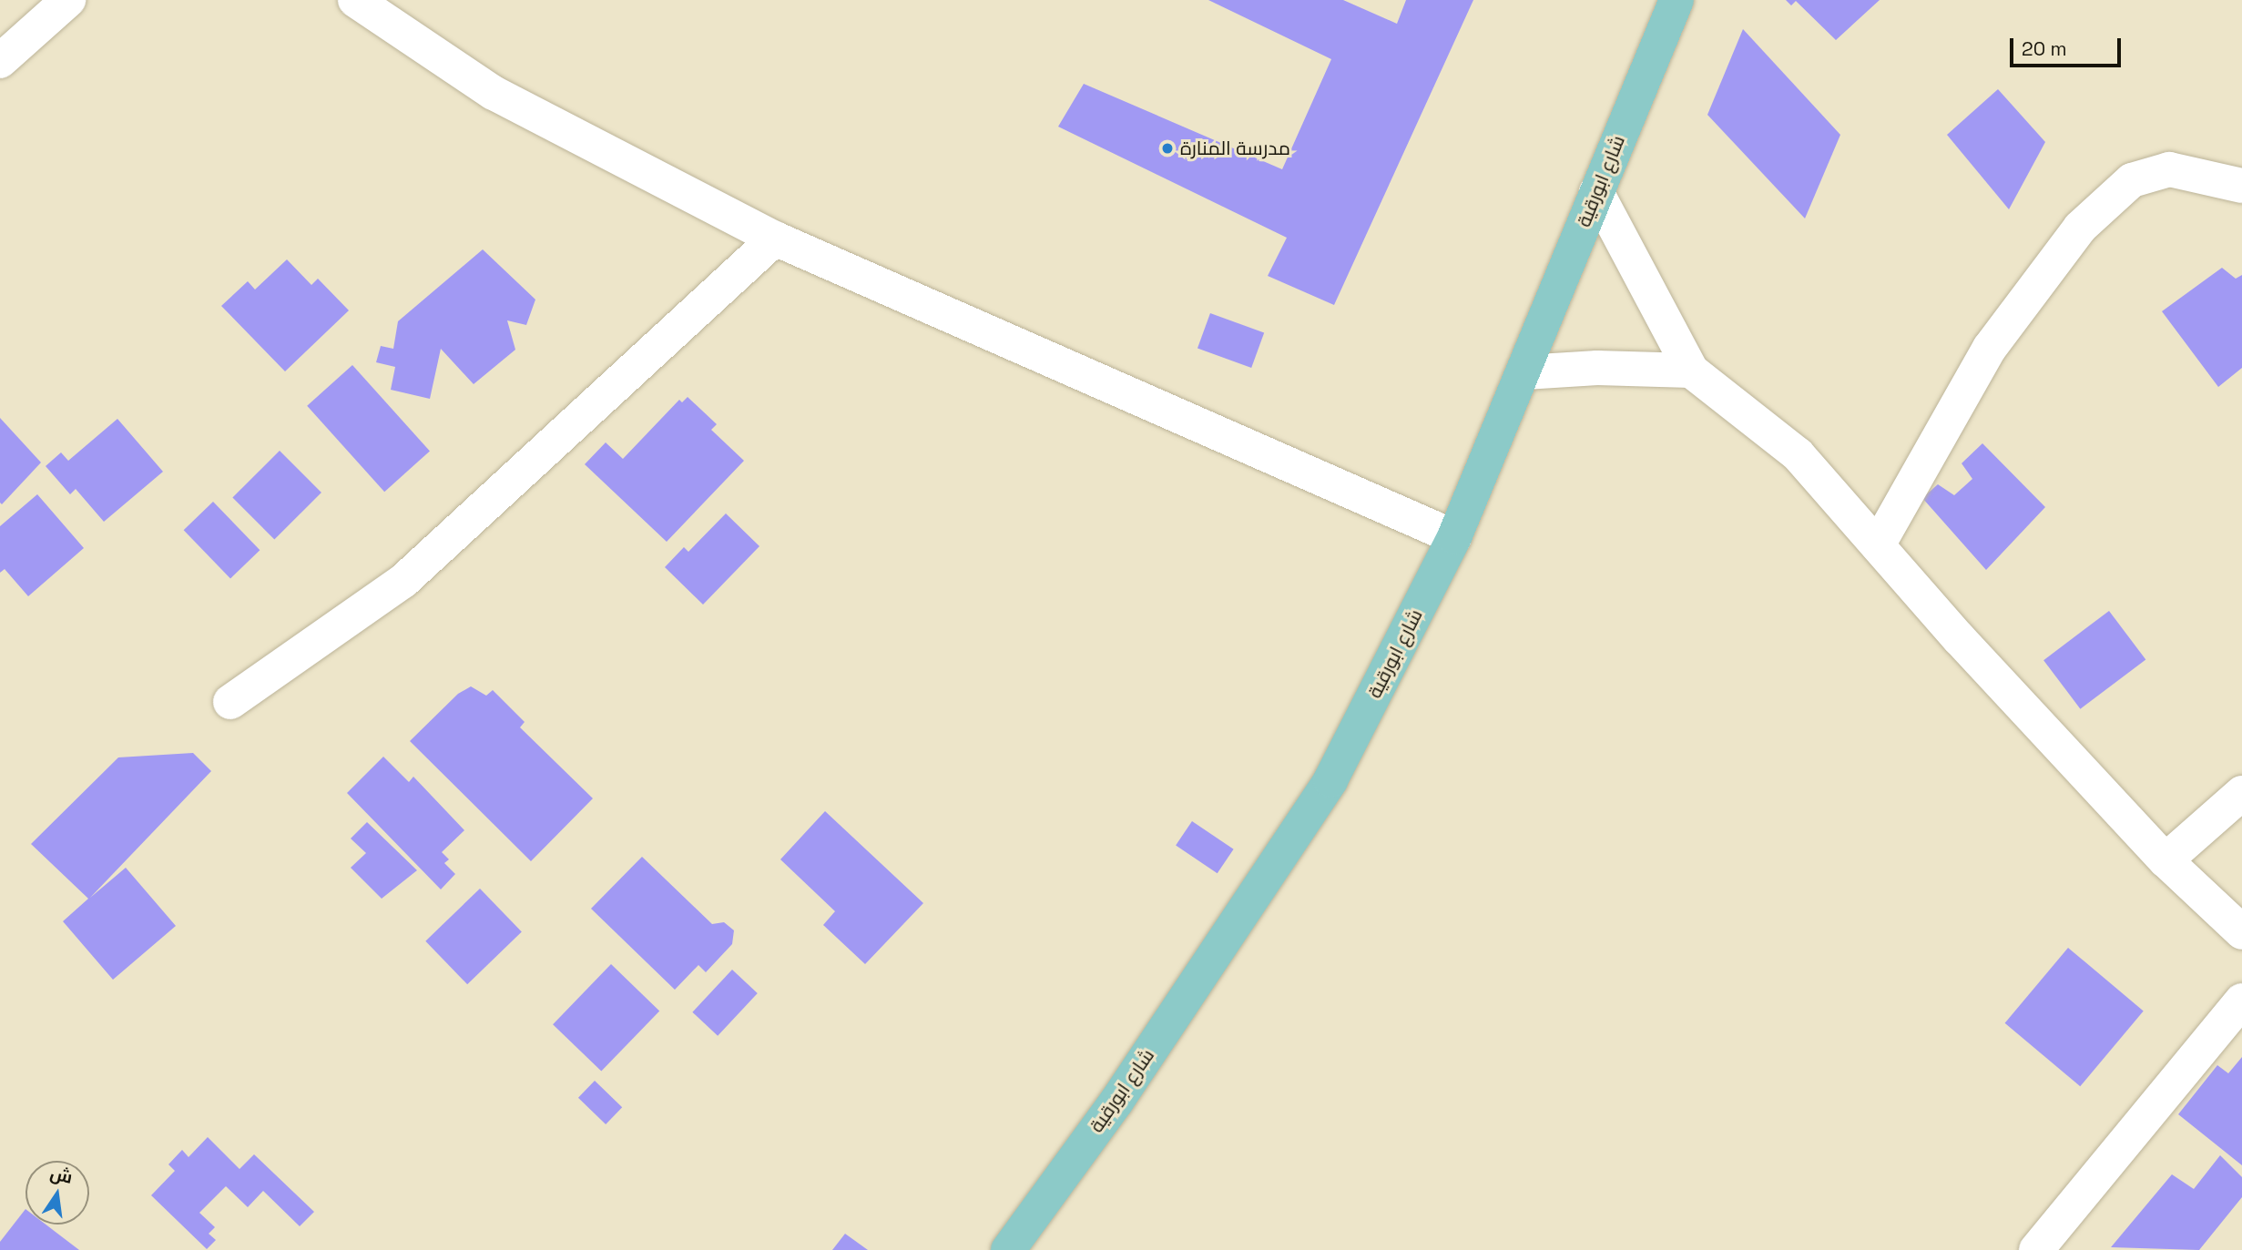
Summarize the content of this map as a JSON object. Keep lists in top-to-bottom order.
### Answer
{
  "streets": {
    "main road": ["شارع ابورقية"]
  },
  "places": ["مدرسة المنارة"],
  "scale_bar": "20 m",
  "north": "top"
}
